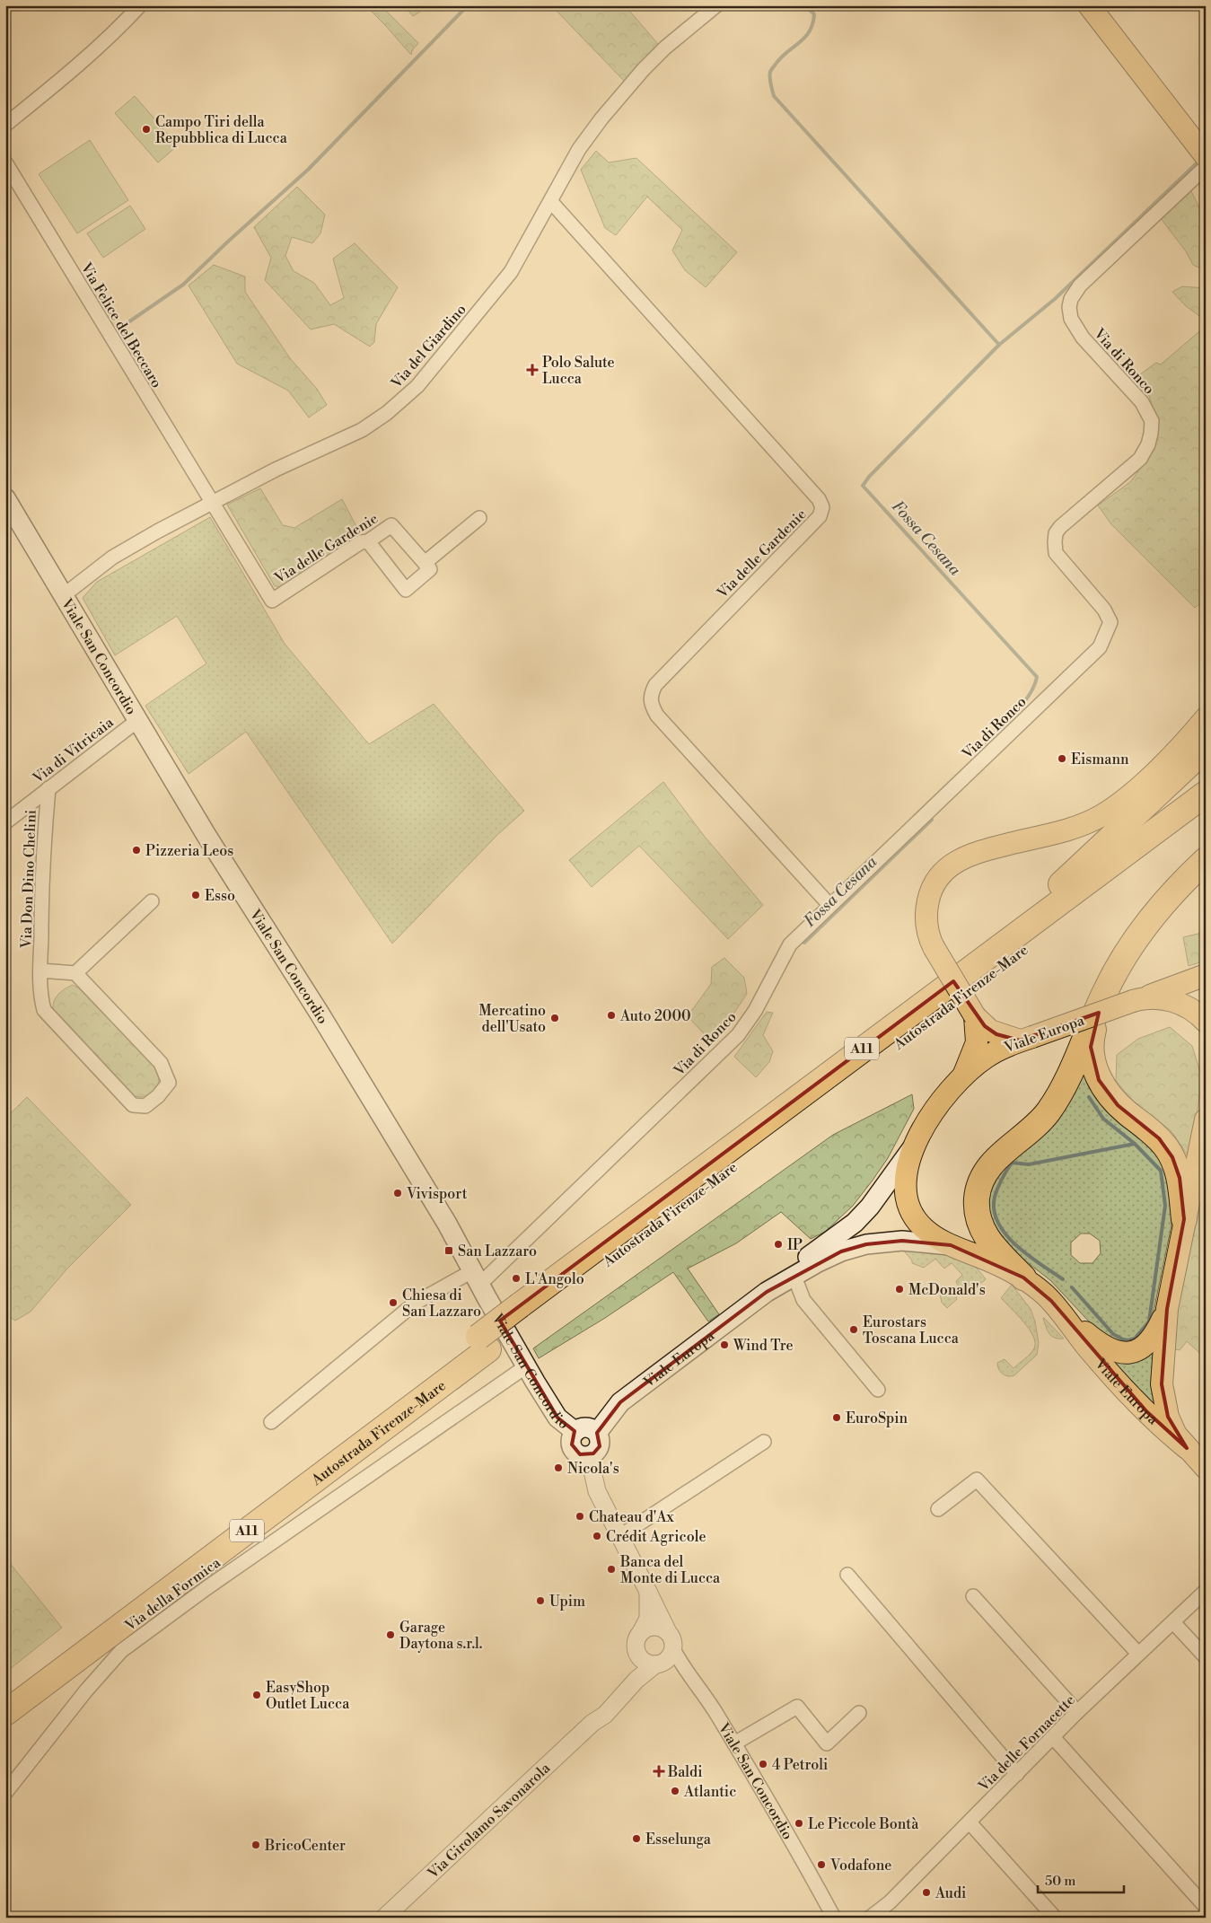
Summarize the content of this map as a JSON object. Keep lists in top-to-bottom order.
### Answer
{
  "streets": {
    "highway": ["Autostrada Firenze-Mare", "A11"],
    "main road": ["Viale San Concordio", "Viale Europa"],
    "street": [
      "Via Felice del Beccaro",
      "Via del Giardino",
      "Via di Ronco",
      "Via delle Gardenie",
      "Via di Vitricaia",
      "Via Don Dino Chelini",
      "Via della Formica",
      "Via delle Fornacette",
      "Via Girolamo Savonarola"
    ]
  },
  "crossings": [
    ["Via Felice del Beccaro", "Via del Giardino"],
    ["Via Felice del Beccaro", "Via delle Gardenie"],
    ["Via del Giardino", "Via delle Gardenie"],
    ["Via del Giardino", "Viale San Concordio"],
    ["Via di Ronco", "Via delle Gardenie"],
    ["Via di Ronco", "Viale San Concordio"],
    ["Viale San Concordio", "Via di Vitricaia"],
    ["Viale San Concordio", "Viale Europa"],
    ["Viale San Concordio", "Via della Formica"],
    ["Viale San Concordio", "Via Girolamo Savonarola"],
    ["Via di Vitricaia", "Via Don Dino Chelini"]
  ],
  "water": ["Fossa Cesana"],
  "places": {
    "other": [
      "Campo Tiri della Repubblica di Lucca",
      "Eismann",
      "Pizzeria Leos",
      "Esso",
      "Auto 2000",
      "Mercatino dell'Usato",
      "Vivisport",
      "IP",
      "L'Angolo",
      "McDonald's",
      "Chiesa di San Lazzaro",
      "Eurostars Toscana Lucca",
      "Wind Tre",
      "EuroSpin",
      "Nicola's",
      "Chateau d'Ax",
      "Crédit Agricole",
      "Banca del Monte di Lucca",
      "Upim",
      "Garage Daytona s.r.l.",
      "EasyShop Outlet Lucca",
      "4 Petroli",
      "Atlantic",
      "Le Piccole Bontà",
      "Esselunga",
      "BricoCenter",
      "Vodafone",
      "Audi"
    ],
    "health": ["Polo Salute Lucca", "Baldi"],
    "transit": ["San Lazzaro"]
  },
  "scale_bar": "50 m"
}
